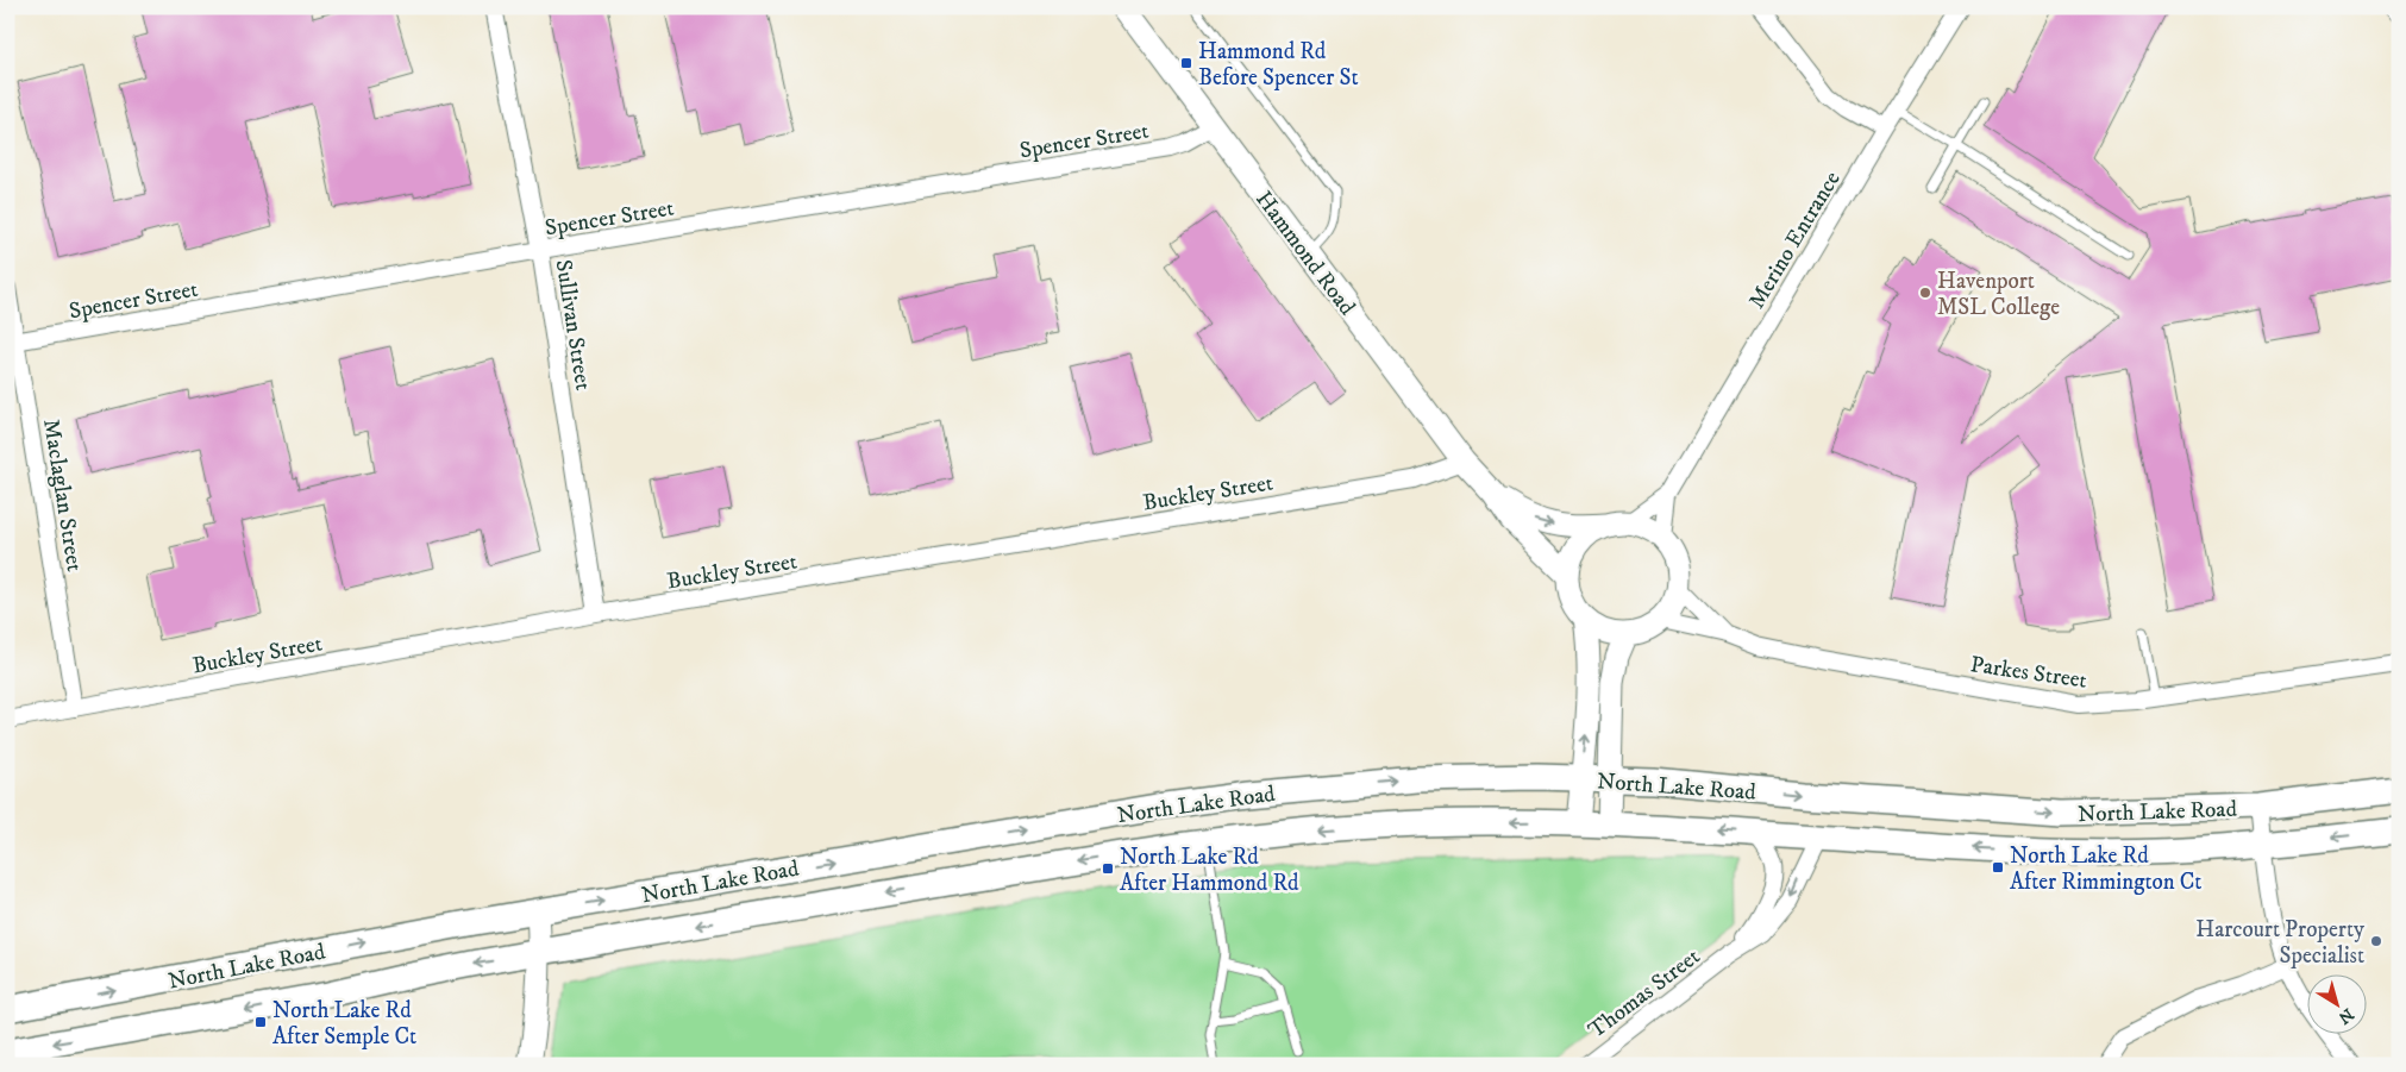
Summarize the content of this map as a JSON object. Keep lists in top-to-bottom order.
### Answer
{
  "streets": {
    "main road": ["Hammond Road", "North Lake Road"],
    "street": [
      "Spencer Street",
      "Merino Entrance",
      "Sullivan Street",
      "Buckley Street",
      "Maclaglan Street",
      "Parkes Street",
      "Thomas Street"
    ]
  },
  "crossings": [
    ["Spencer Street", "Hammond Road"],
    ["Spencer Street", "Sullivan Street"],
    ["Spencer Street", "Maclaglan Street"],
    ["Merino Entrance", "Hammond Road"],
    ["Merino Entrance", "Parkes Street"],
    ["Hammond Road", "Buckley Street"],
    ["Hammond Road", "Parkes Street"],
    ["Sullivan Street", "Buckley Street"],
    ["Buckley Street", "Maclaglan Street"],
    ["North Lake Road", "Thomas Street"]
  ],
  "places": {
    "transit": [
      "Hammond Rd Before Spencer St",
      "North Lake Rd After Rimmington Ct",
      "North Lake Rd After Hammond Rd",
      "North Lake Rd After Semple Ct"
    ],
    "other": ["Havenport MSL College", "Harcourt Property Specialist"]
  },
  "north": "bottom right"
}
